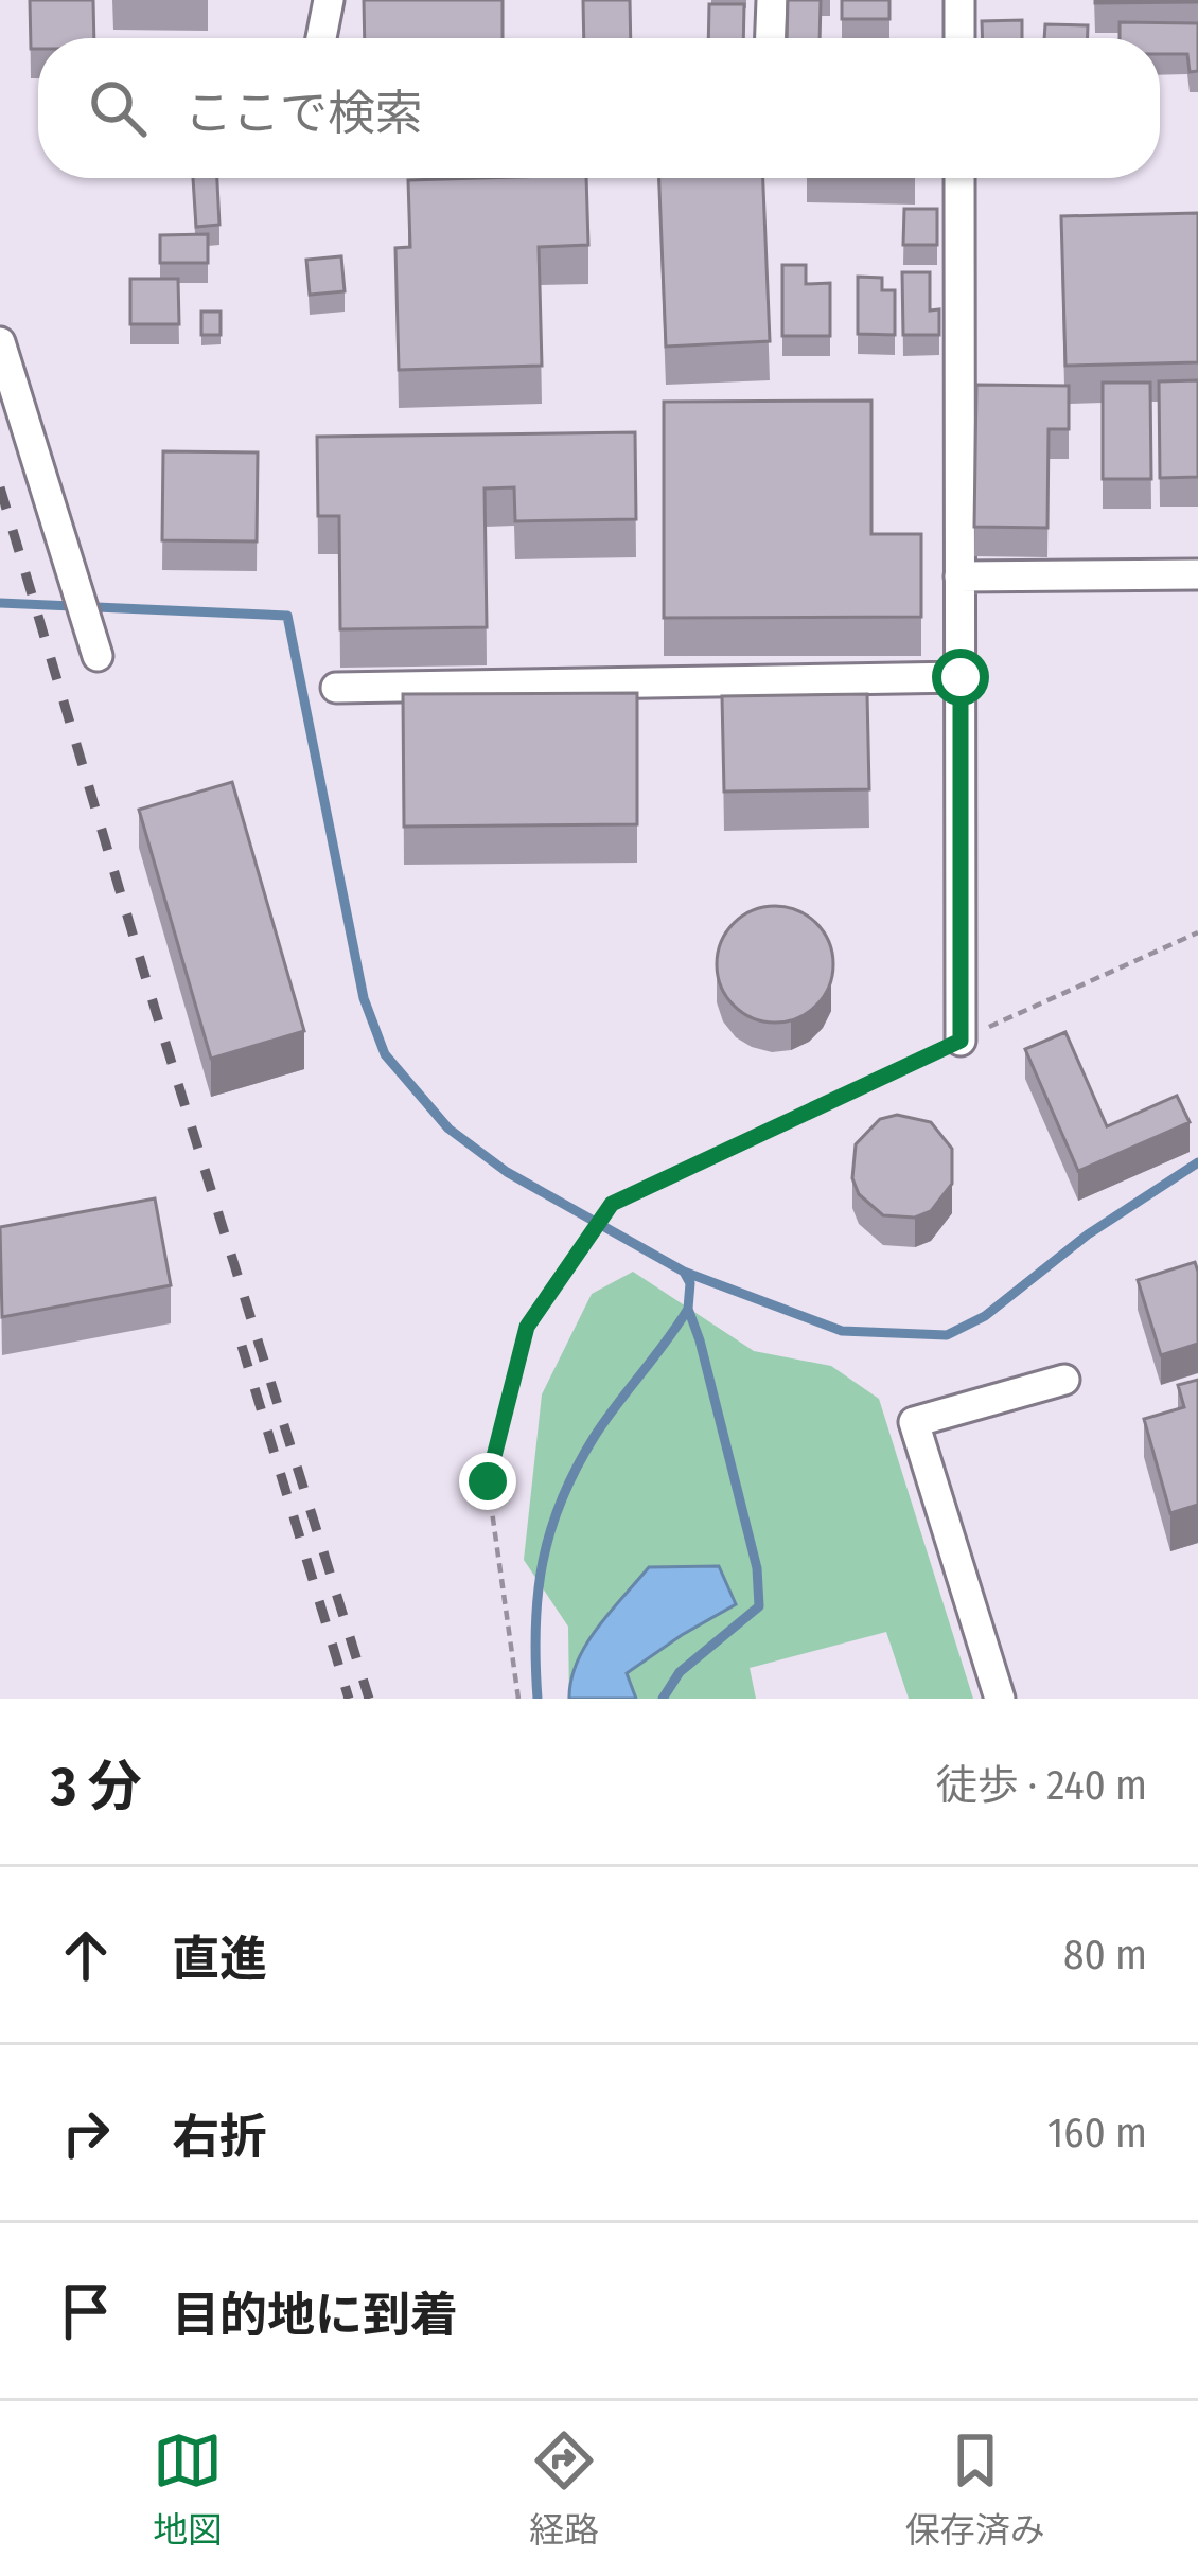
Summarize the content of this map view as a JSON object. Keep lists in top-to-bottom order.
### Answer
{
  "page": {
    "search": "ここで検索",
    "heading": ["3 分", "徒歩 · 240 m"],
    "list": [
      ["直進", "80 m"],
      ["右折", "160 m"],
      "目的地に到着"
    ],
    "nav": ["地図", "経路", "保存済み"]
  }
}
